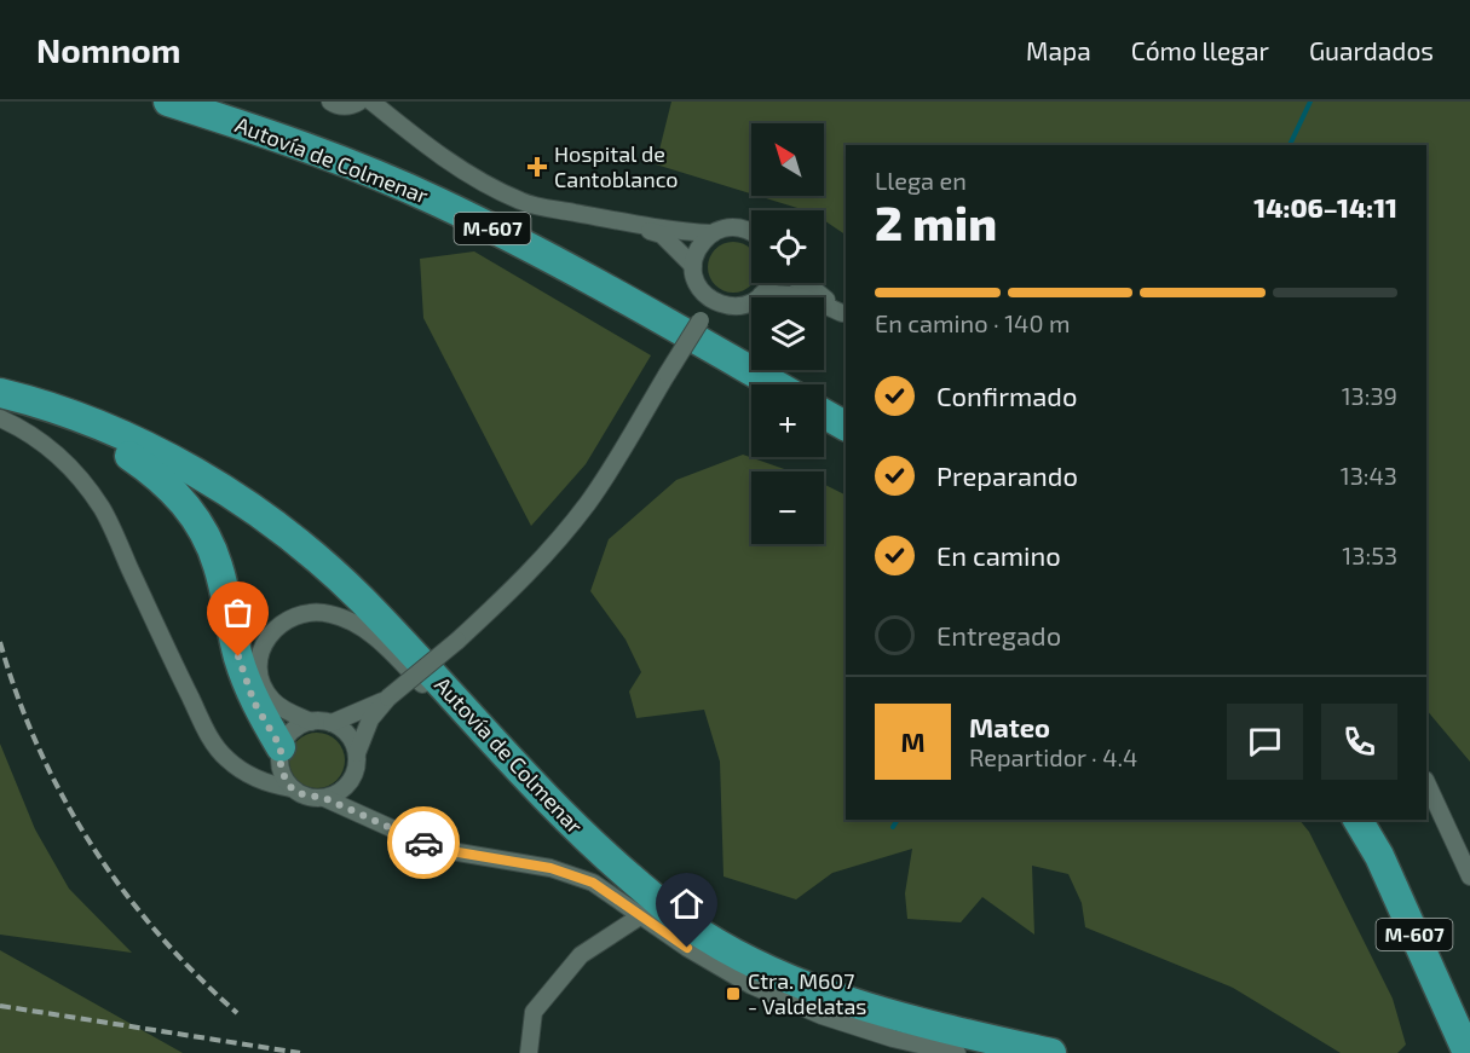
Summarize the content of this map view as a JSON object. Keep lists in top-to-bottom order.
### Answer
{
  "streets": {
    "highway": ["Autovía de Colmenar", "M-607"]
  },
  "places": {
    "health": ["Hospital de Cantoblanco"],
    "transit": ["Ctra. M607 - Valdelatas"]
  },
  "north": "top left",
  "page": {
    "header": "Nomnom",
    "nav": ["Mapa", "Cómo llegar", "Guardados"],
    "map_buttons": ["+", "−"],
    "heading": ["2 min", "Llega en", "14:06–14:11"],
    "panel": ["Mateo", "Repartidor · 4.4"],
    "bar": "En camino · 140 m",
    "list": [
      ["Confirmado", "13:39"],
      ["Preparando", "13:43"],
      ["En camino", "13:53"],
      "Entregado"
    ],
    "round": "M"
  }
}
